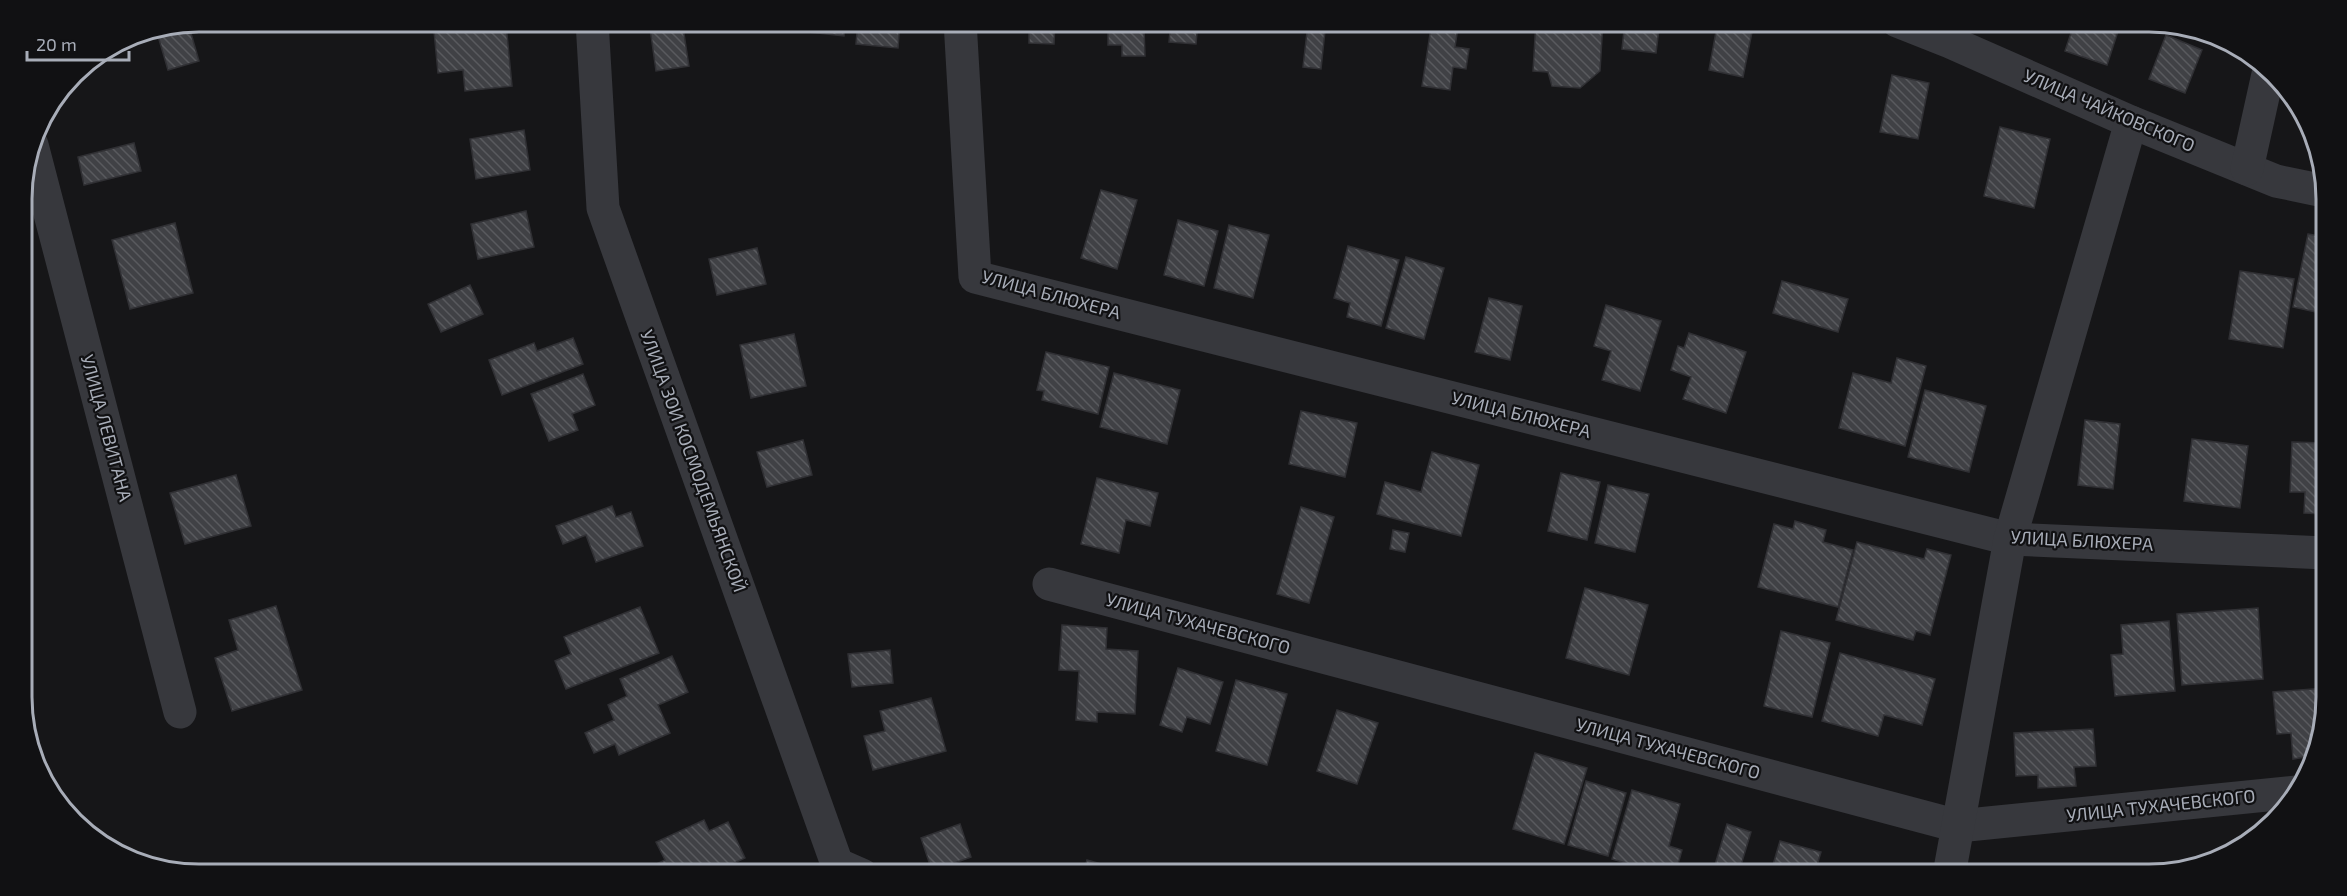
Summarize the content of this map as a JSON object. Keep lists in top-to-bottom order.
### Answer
{
  "streets": {
    "street": [
      "УЛИЦА ЧАЙКОВСКОГО",
      "УЛИЦА БЛЮХЕРА",
      "УЛИЦА ЛЕВИТАНА",
      "УЛИЦА ЗОИ КОСМОДЕМЬЯНСКОЙ",
      "УЛИЦА ТУХАЧЕВСКОГО"
    ]
  },
  "scale_bar": "20 m"
}
